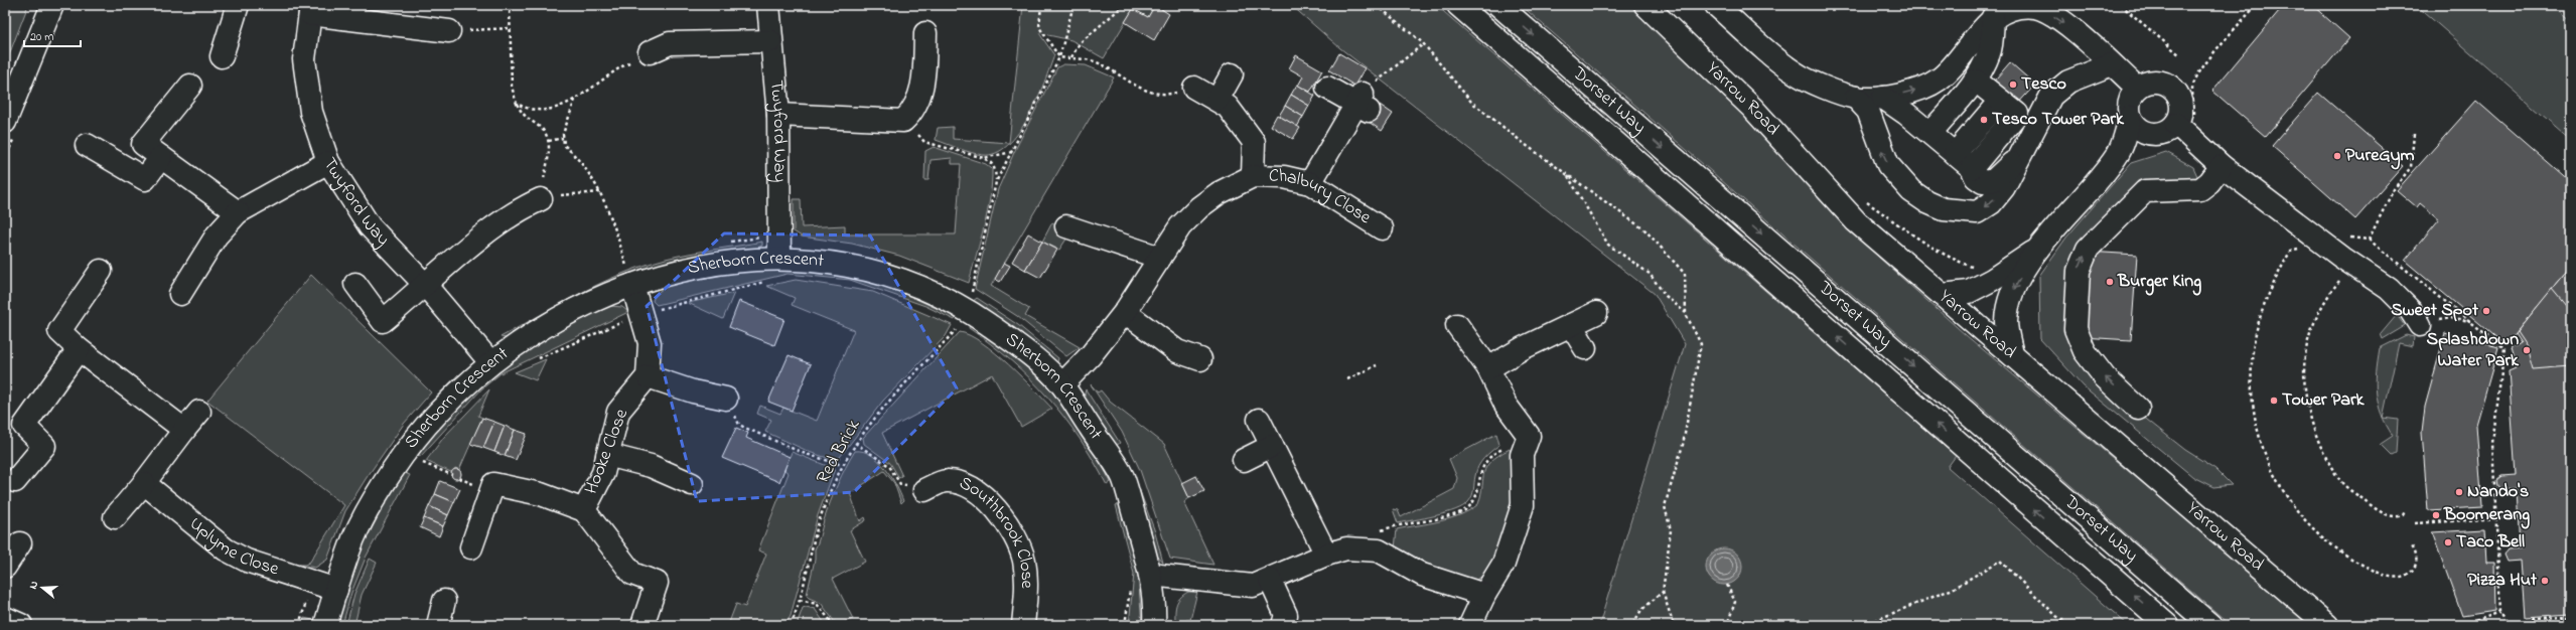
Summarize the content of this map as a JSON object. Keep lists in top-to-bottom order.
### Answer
{
  "streets": {
    "main road": [
      "Yarrow Road",
      "Dorset Way",
      "Twyford Way",
      "Chalbury Close",
      "Sherborn Crescent",
      "Hooke Close",
      "Southbrook Close",
      "Uplyme Close"
    ],
    "path": ["Red Brick"]
  },
  "crossings": [
    ["Twyford Way", "Sherborn Crescent"],
    ["Chalbury Close", "Sherborn Crescent"],
    ["Sherborn Crescent", "Uplyme Close"]
  ],
  "places": [
    "Tesco",
    "Tesco Tower Park",
    "PureGym",
    "Burger King",
    "Sweet Spot",
    "Splashdown Water Park",
    "Tower Park",
    "Nando's",
    "Boomerang",
    "Taco Bell",
    "Pizza Hut"
  ],
  "scale_bar": "20 m",
  "north": "left"
}
